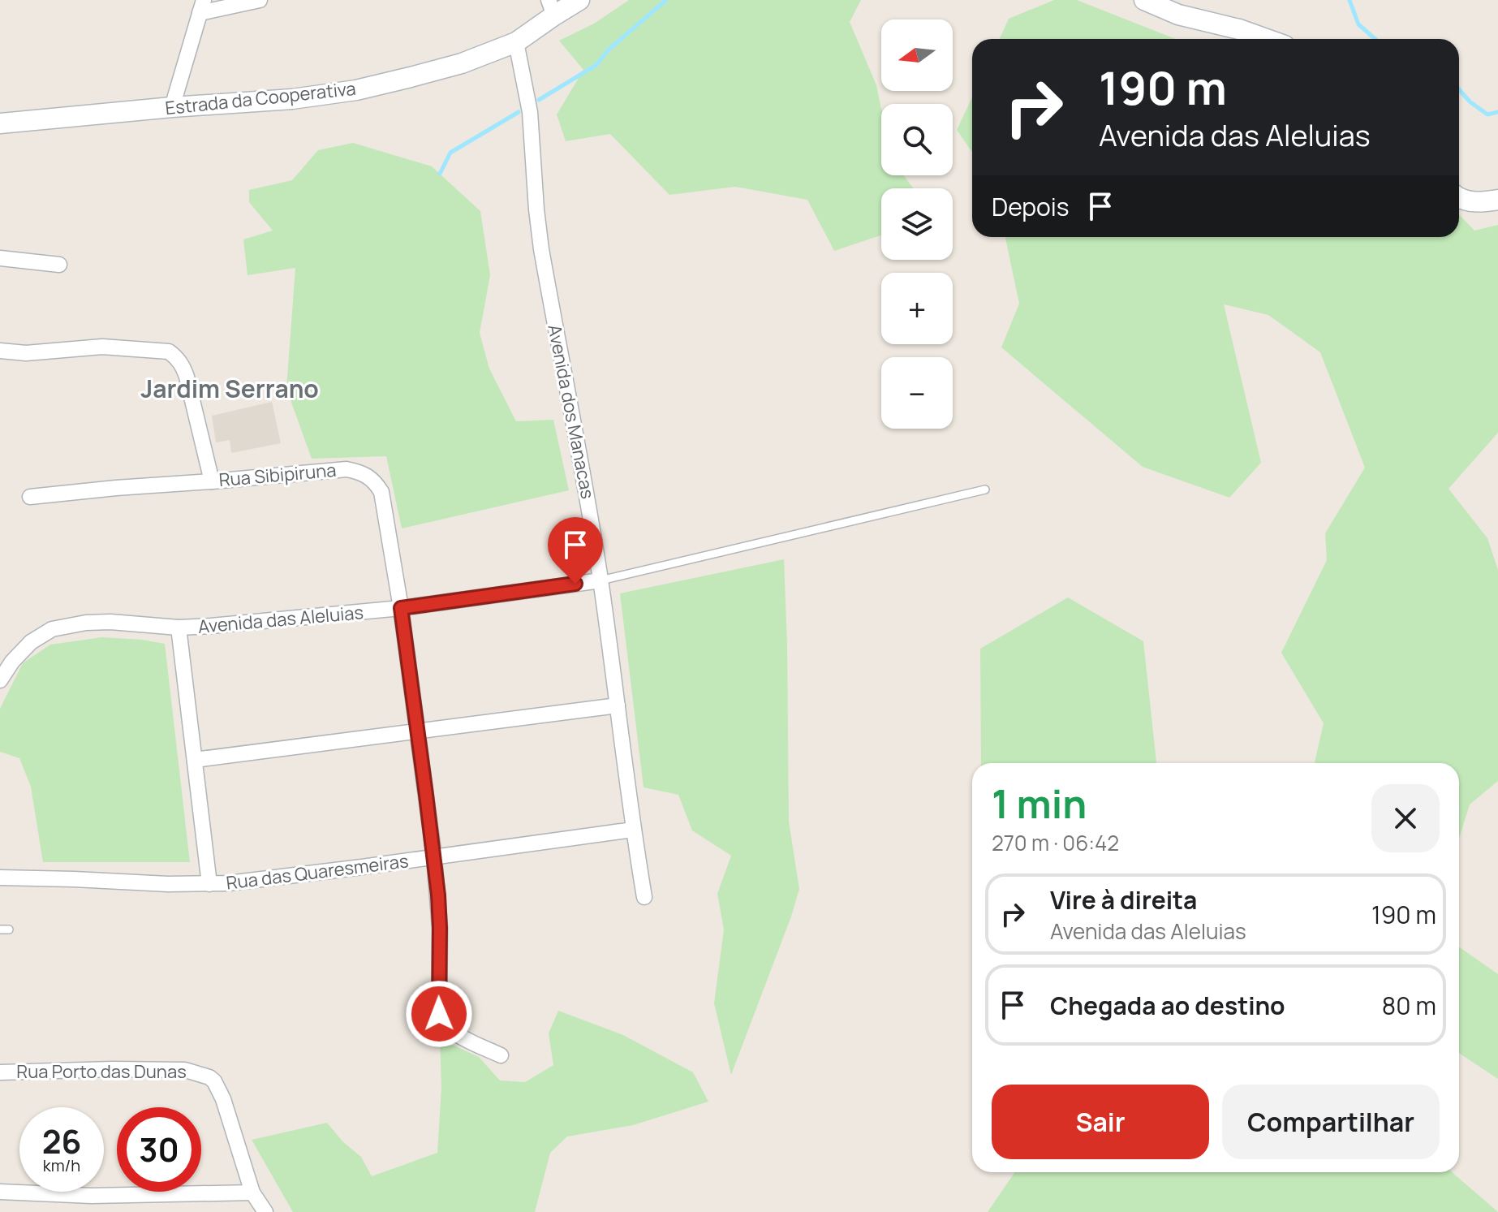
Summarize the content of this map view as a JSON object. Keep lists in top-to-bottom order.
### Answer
{
  "streets": {
    "main road": ["Estrada da Cooperativa"],
    "street": [
      "Avenida dos Manacas",
      "Rua Sibipiruna",
      "Avenida das Aleluias",
      "Rua das Quaresmeiras",
      "Rua Porto das Dunas"
    ]
  },
  "crossings": [
    ["Estrada da Cooperativa", "Avenida dos Manacas"],
    ["Avenida dos Manacas", "Avenida das Aleluias"],
    ["Avenida dos Manacas", "Rua das Quaresmeiras"],
    ["Rua Sibipiruna", "Avenida das Aleluias"],
    ["Rua Sibipiruna", "Rua das Quaresmeiras"],
    ["Avenida das Aleluias", "Rua das Quaresmeiras"]
  ],
  "districts": ["Jardim Serrano"],
  "north": "left",
  "page": {
    "map_buttons": ["+", "−"],
    "turn": ["190 m", "Avenida das Aleluias"],
    "then": "Depois",
    "heading": ["1 min", "270 m · 06:42"],
    "list": [
      {
        "name": "Vire à direita",
        "note": "Avenida das Aleluias",
        "value": "190 m"
      },
      {
        "name": "Chegada ao destino",
        "value": "80 m"
      }
    ],
    "buttons": ["Sair", "Compartilhar"],
    "speed": "26 km/h",
    "limit": "30"
  }
}
